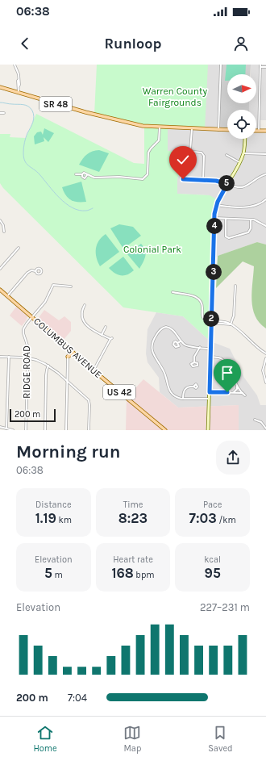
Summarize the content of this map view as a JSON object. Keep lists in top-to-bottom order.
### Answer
{
  "streets": {
    "main road": ["SR 48", "COLUMBUS AVENUE", "US 42"],
    "street": ["RIDGE ROAD"]
  },
  "crossings": [
    ["COLUMBUS AVENUE", "RIDGE ROAD"]
  ],
  "parks": ["Warren County Fairgrounds", "Colonial Park"],
  "scale_bar": "200 m",
  "north": "right",
  "page": {
    "status": "06:38",
    "header": "Runloop",
    "pins": [
      "5",
      "4",
      "3",
      "2"
    ],
    "scale": "200 m",
    "heading": ["Morning run", "06:38"],
    "stats": [
      ["Distance", "1.19 km"],
      ["Time", "8:23"],
      ["Pace", "7:03 /km"],
      ["Elevation", "5 m"],
      ["Heart rate", "168 bpm"],
      ["kcal", "95"]
    ],
    "chart": ["Elevation", "227–231 m"],
    "list": [
      {
        "name": "200 m",
        "note": "7:04"
      }
    ],
    "tabs": ["Home", "Map", "Saved"]
  }
}
